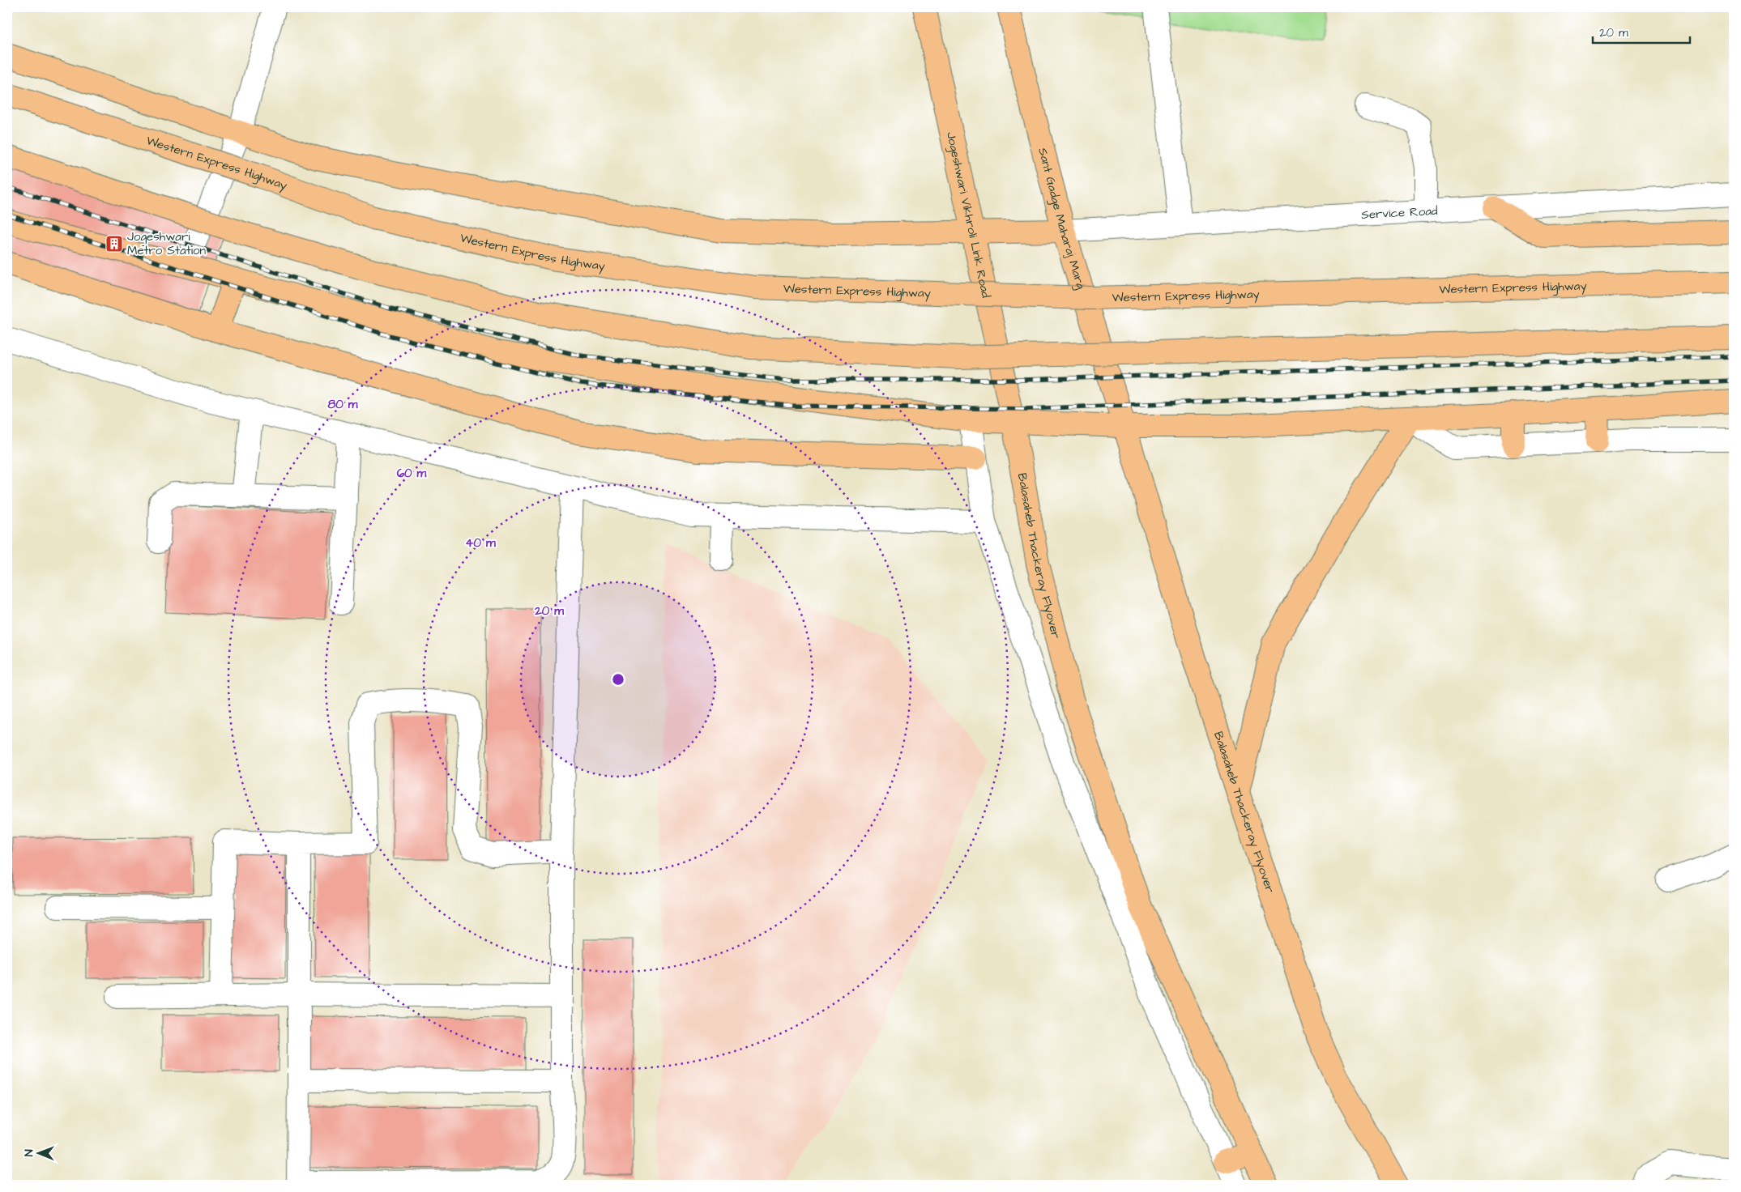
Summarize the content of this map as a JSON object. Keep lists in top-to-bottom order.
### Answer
{
  "streets": {
    "main road": [
      "Western Express Highway",
      "Jogeshwari Vikhroli Link Road",
      "Sant Gadge Maharaj Marg",
      "Balasaheb Thackeray Flyover"
    ],
    "street": ["Service Road"]
  },
  "crossings": [
    ["Service Road", "Sant Gadge Maharaj Marg"],
    ["Jogeshwari Vikhroli Link Road", "Balasaheb Thackeray Flyover"],
    ["Sant Gadge Maharaj Marg", "Balasaheb Thackeray Flyover"]
  ],
  "places": {
    "building": ["Jogeshwari Metro Station"]
  },
  "scale_bar": "20 m",
  "north": "left",
  "rings": [
    "80 m",
    "60 m",
    "40 m",
    "20 m"
  ]
}
